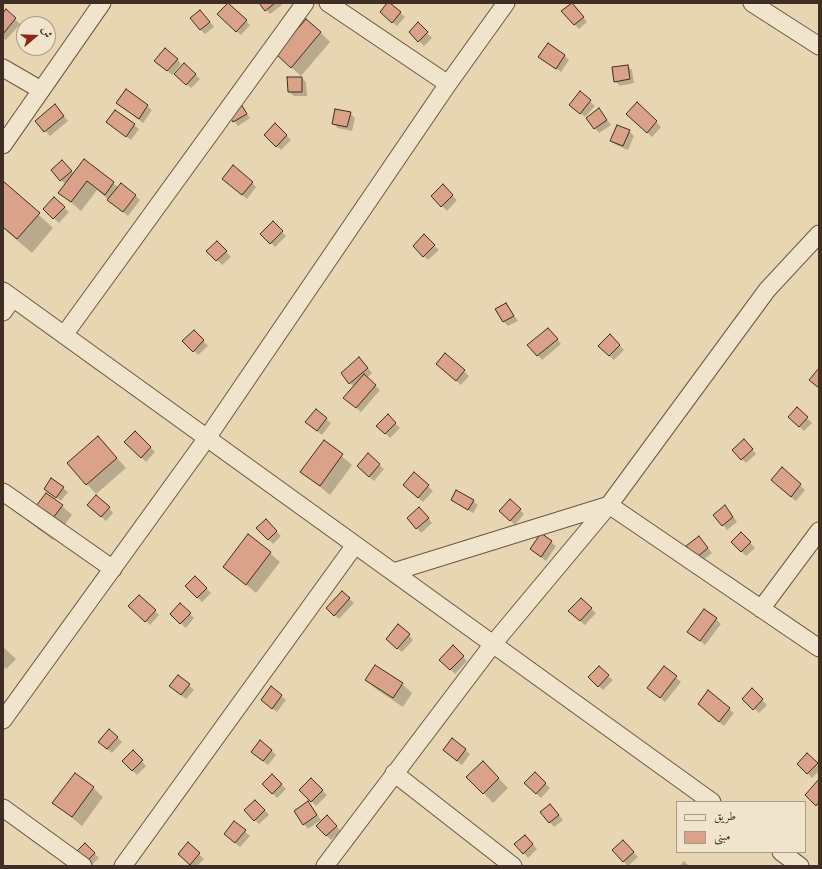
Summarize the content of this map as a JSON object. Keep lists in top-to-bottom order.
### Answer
{
  "legend": ["طريق", "مبنى"],
  "north": "right"
}
